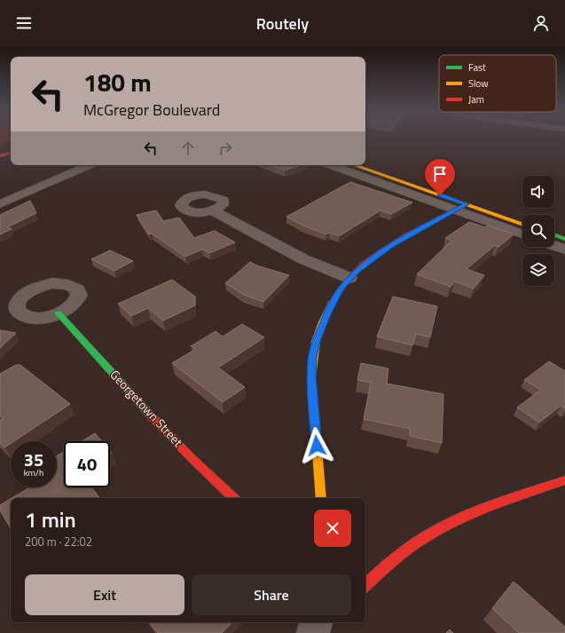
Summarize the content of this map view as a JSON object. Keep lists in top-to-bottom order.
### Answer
{
  "streets": {
    "main road": ["Georgetown Street"]
  },
  "legend": ["Fast", "Slow", "Jam"],
  "page": {
    "header": "Routely",
    "turn": ["180 m", "McGregor Boulevard"],
    "speed": "35 km/h",
    "limit": "40",
    "heading": ["1 min", "200 m · 22:02"],
    "buttons": ["Exit", "Share"]
  }
}
